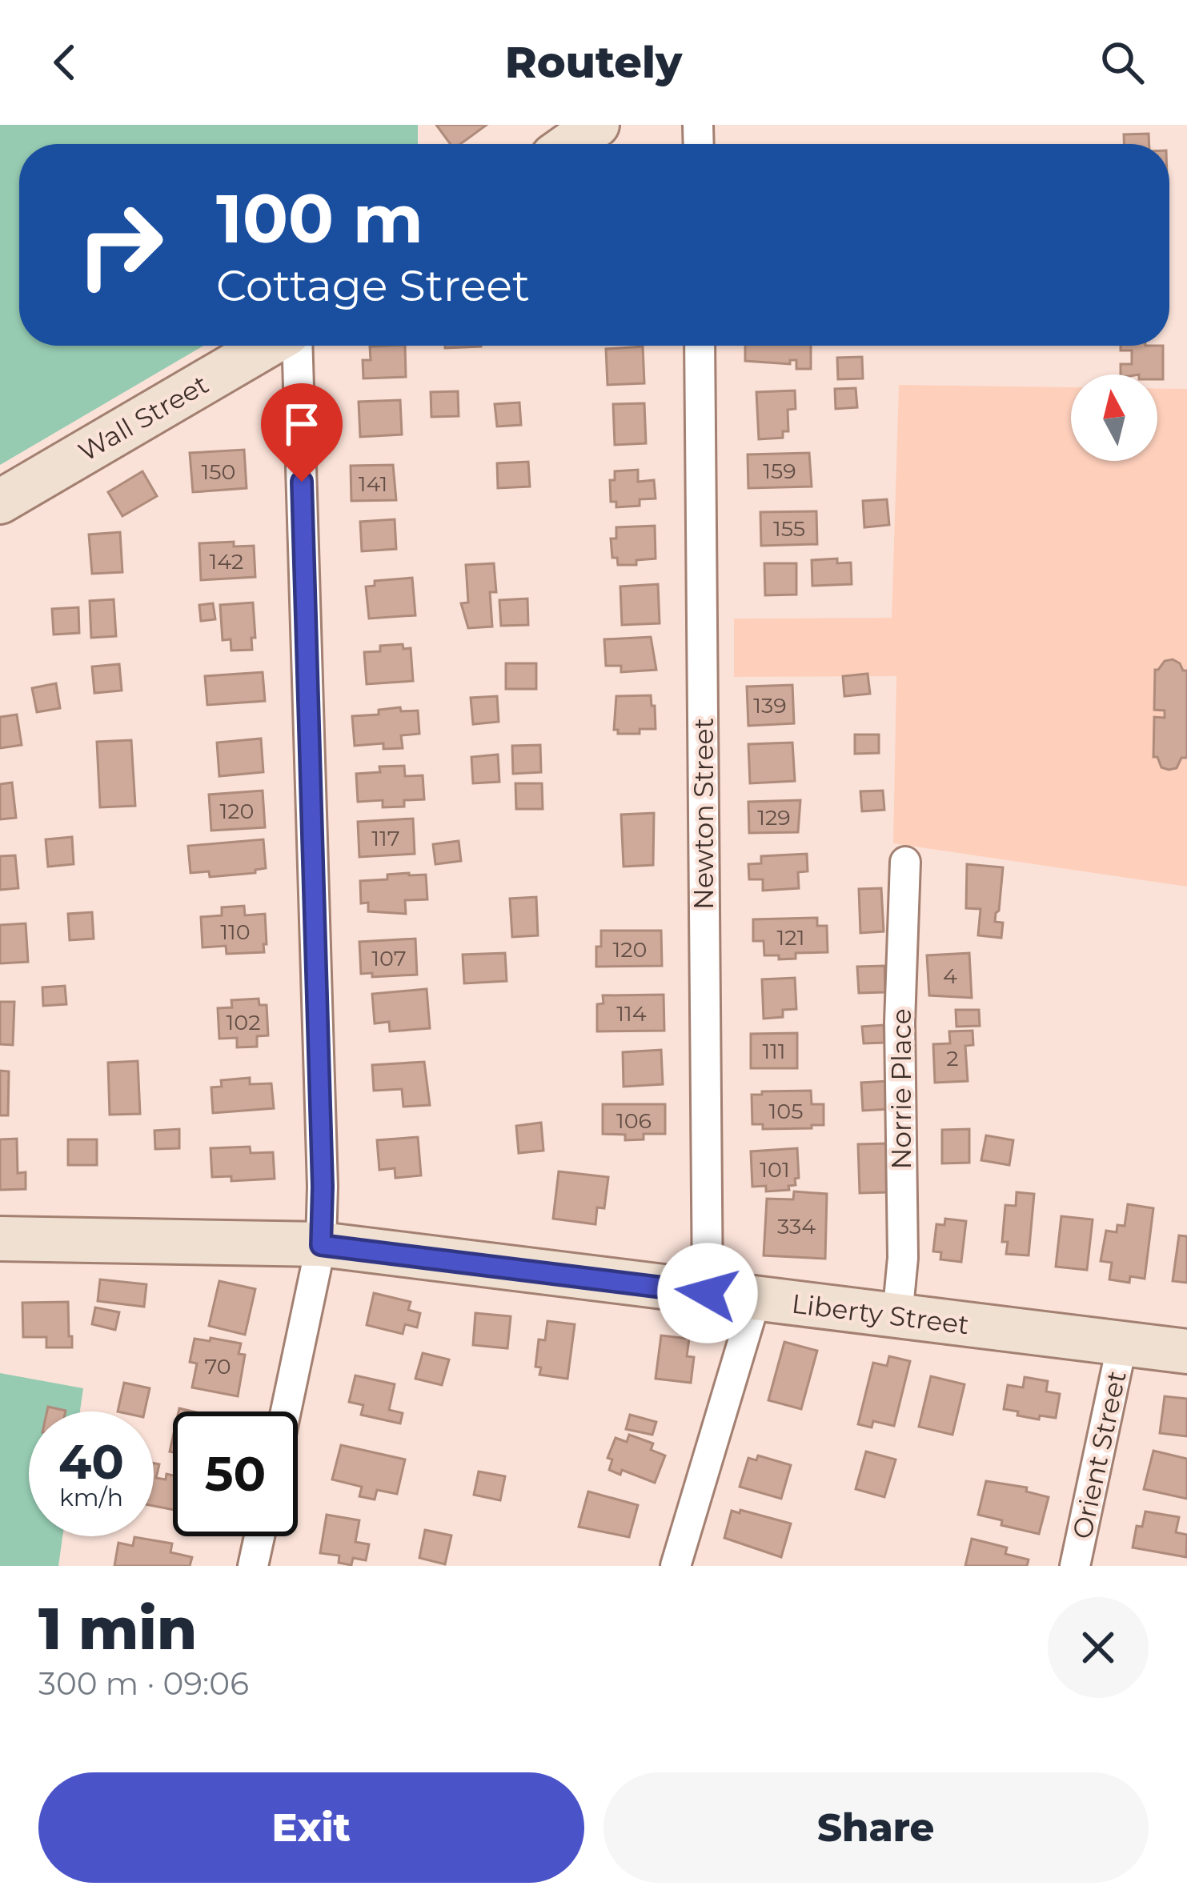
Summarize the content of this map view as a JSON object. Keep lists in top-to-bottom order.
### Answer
{
  "streets": {
    "main road": ["Wall Street", "Liberty Street"],
    "street": ["Newton Street", "Norrie Place", "Orient Street"]
  },
  "crossings": [
    ["Newton Street", "Liberty Street"],
    ["Norrie Place", "Liberty Street"],
    ["Liberty Street", "Orient Street"]
  ],
  "house_numbers": [
    "159",
    "150",
    "141",
    "155",
    "142",
    "139",
    "120",
    "129",
    "117",
    "110",
    "121",
    "120",
    "107",
    "4",
    "114",
    "102",
    "111",
    "2",
    "105",
    "106",
    "101",
    "334",
    "70"
  ],
  "north": "top",
  "page": {
    "header": "Routely",
    "turn": ["100 m", "Cottage Street"],
    "speed": "40 km/h",
    "limit": "50",
    "heading": ["1 min", "300 m · 09:06"],
    "buttons": ["Exit", "Share"]
  }
}
